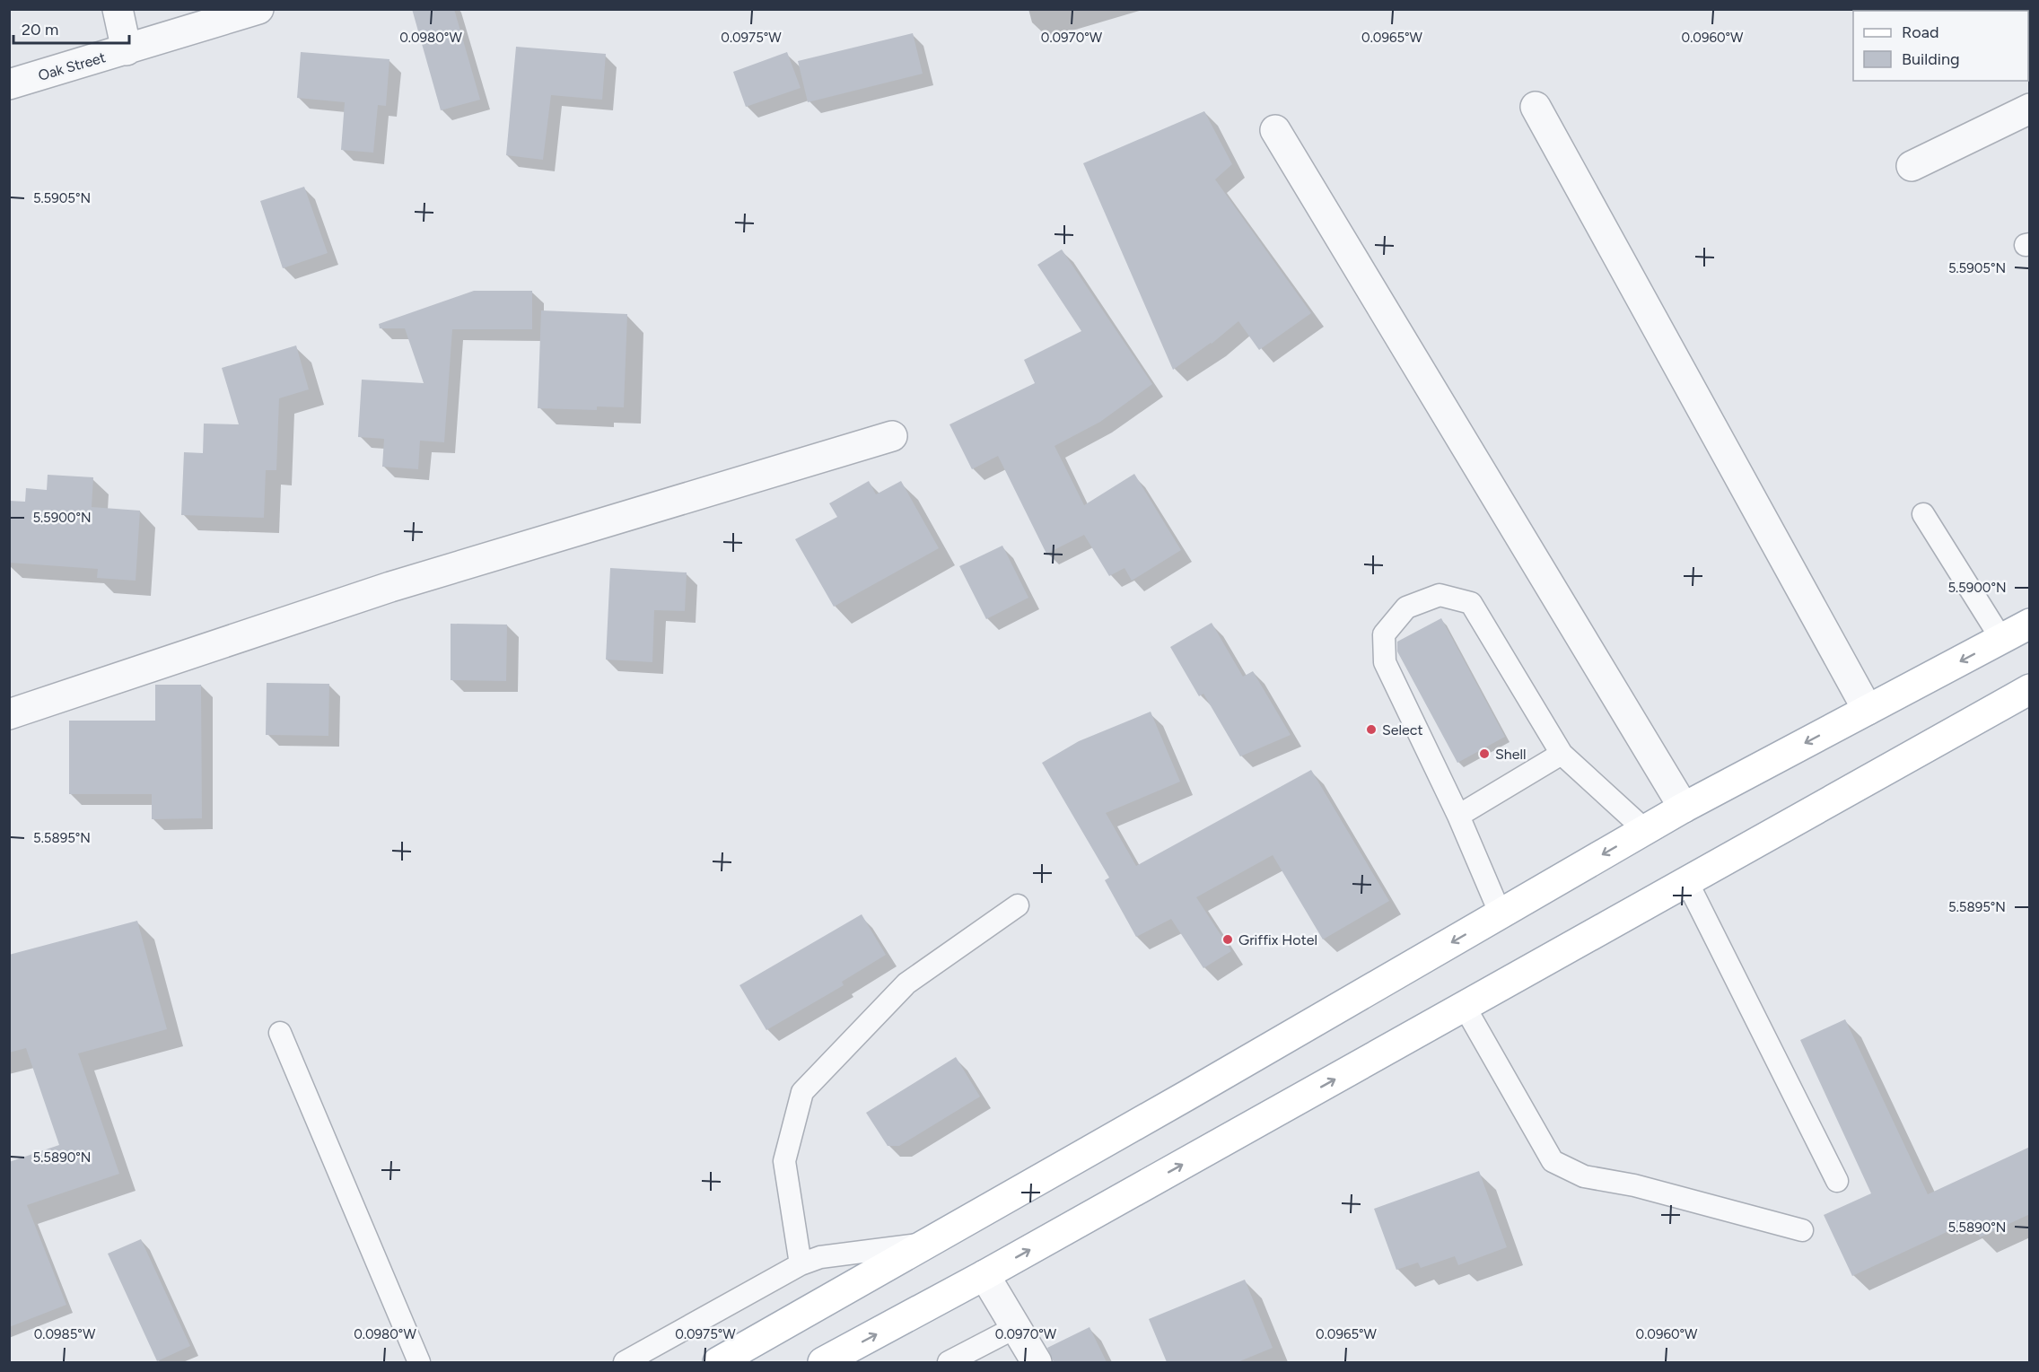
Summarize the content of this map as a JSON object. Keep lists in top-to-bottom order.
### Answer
{
  "streets": {
    "street": ["Oak Street"]
  },
  "places": ["Select", "Shell", "Griffix Hotel"],
  "legend": ["Road", "Building"],
  "scale_bar": "20 m",
  "coordinates": [
    "0.0980°W",
    "0.0975°W",
    "0.0970°W",
    "0.0965°W",
    "0.0960°W",
    "5.5905°N",
    "5.5900°N",
    "5.5895°N",
    "5.5890°N",
    "0.0985°W"
  ]
}
